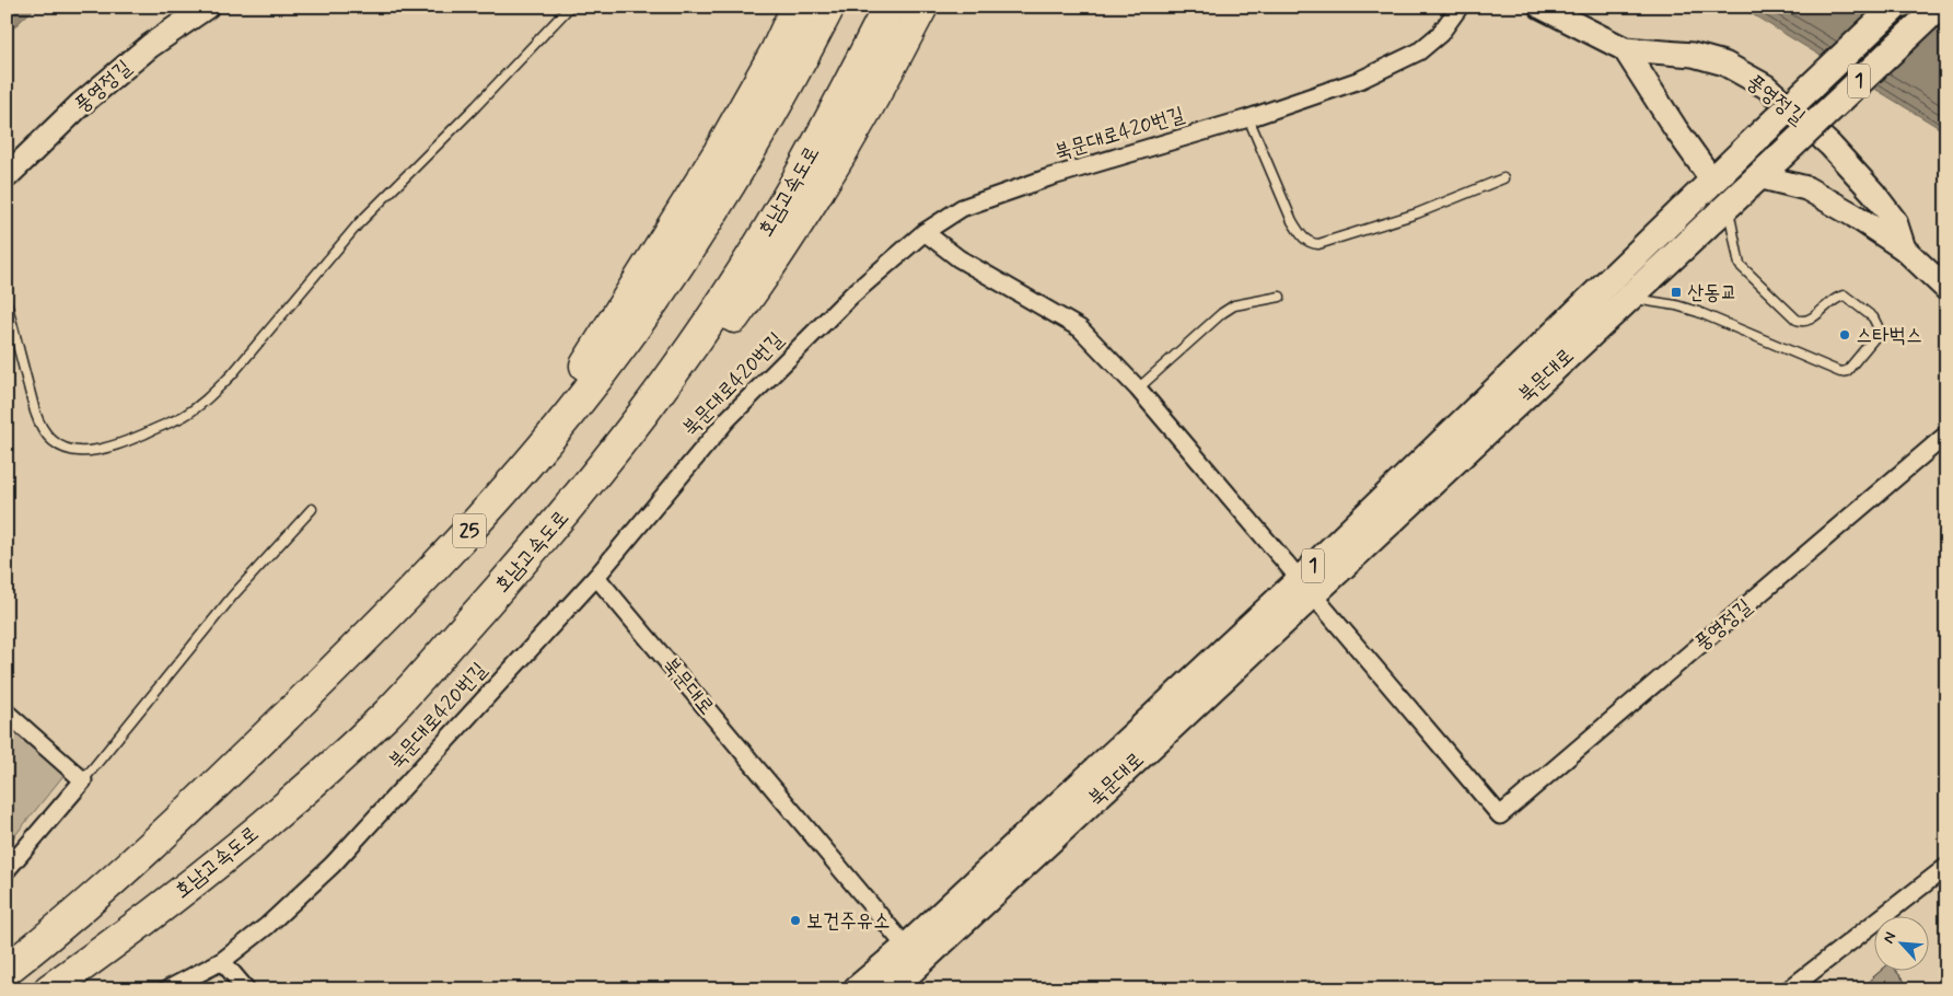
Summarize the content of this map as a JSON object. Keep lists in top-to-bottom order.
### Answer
{
  "streets": {
    "highway": ["호남고속도로", "25"],
    "main road": ["1", "북문대로"],
    "street": ["풍영정길", "북문대로420번길"]
  },
  "crossings": [
    ["풍영정길", "북문대로"],
    ["북문대로420번길", "북문대로"]
  ],
  "places": {
    "transit": ["산동교"],
    "other": ["스타벅스", "보건주유소"]
  },
  "north": "top left"
}
